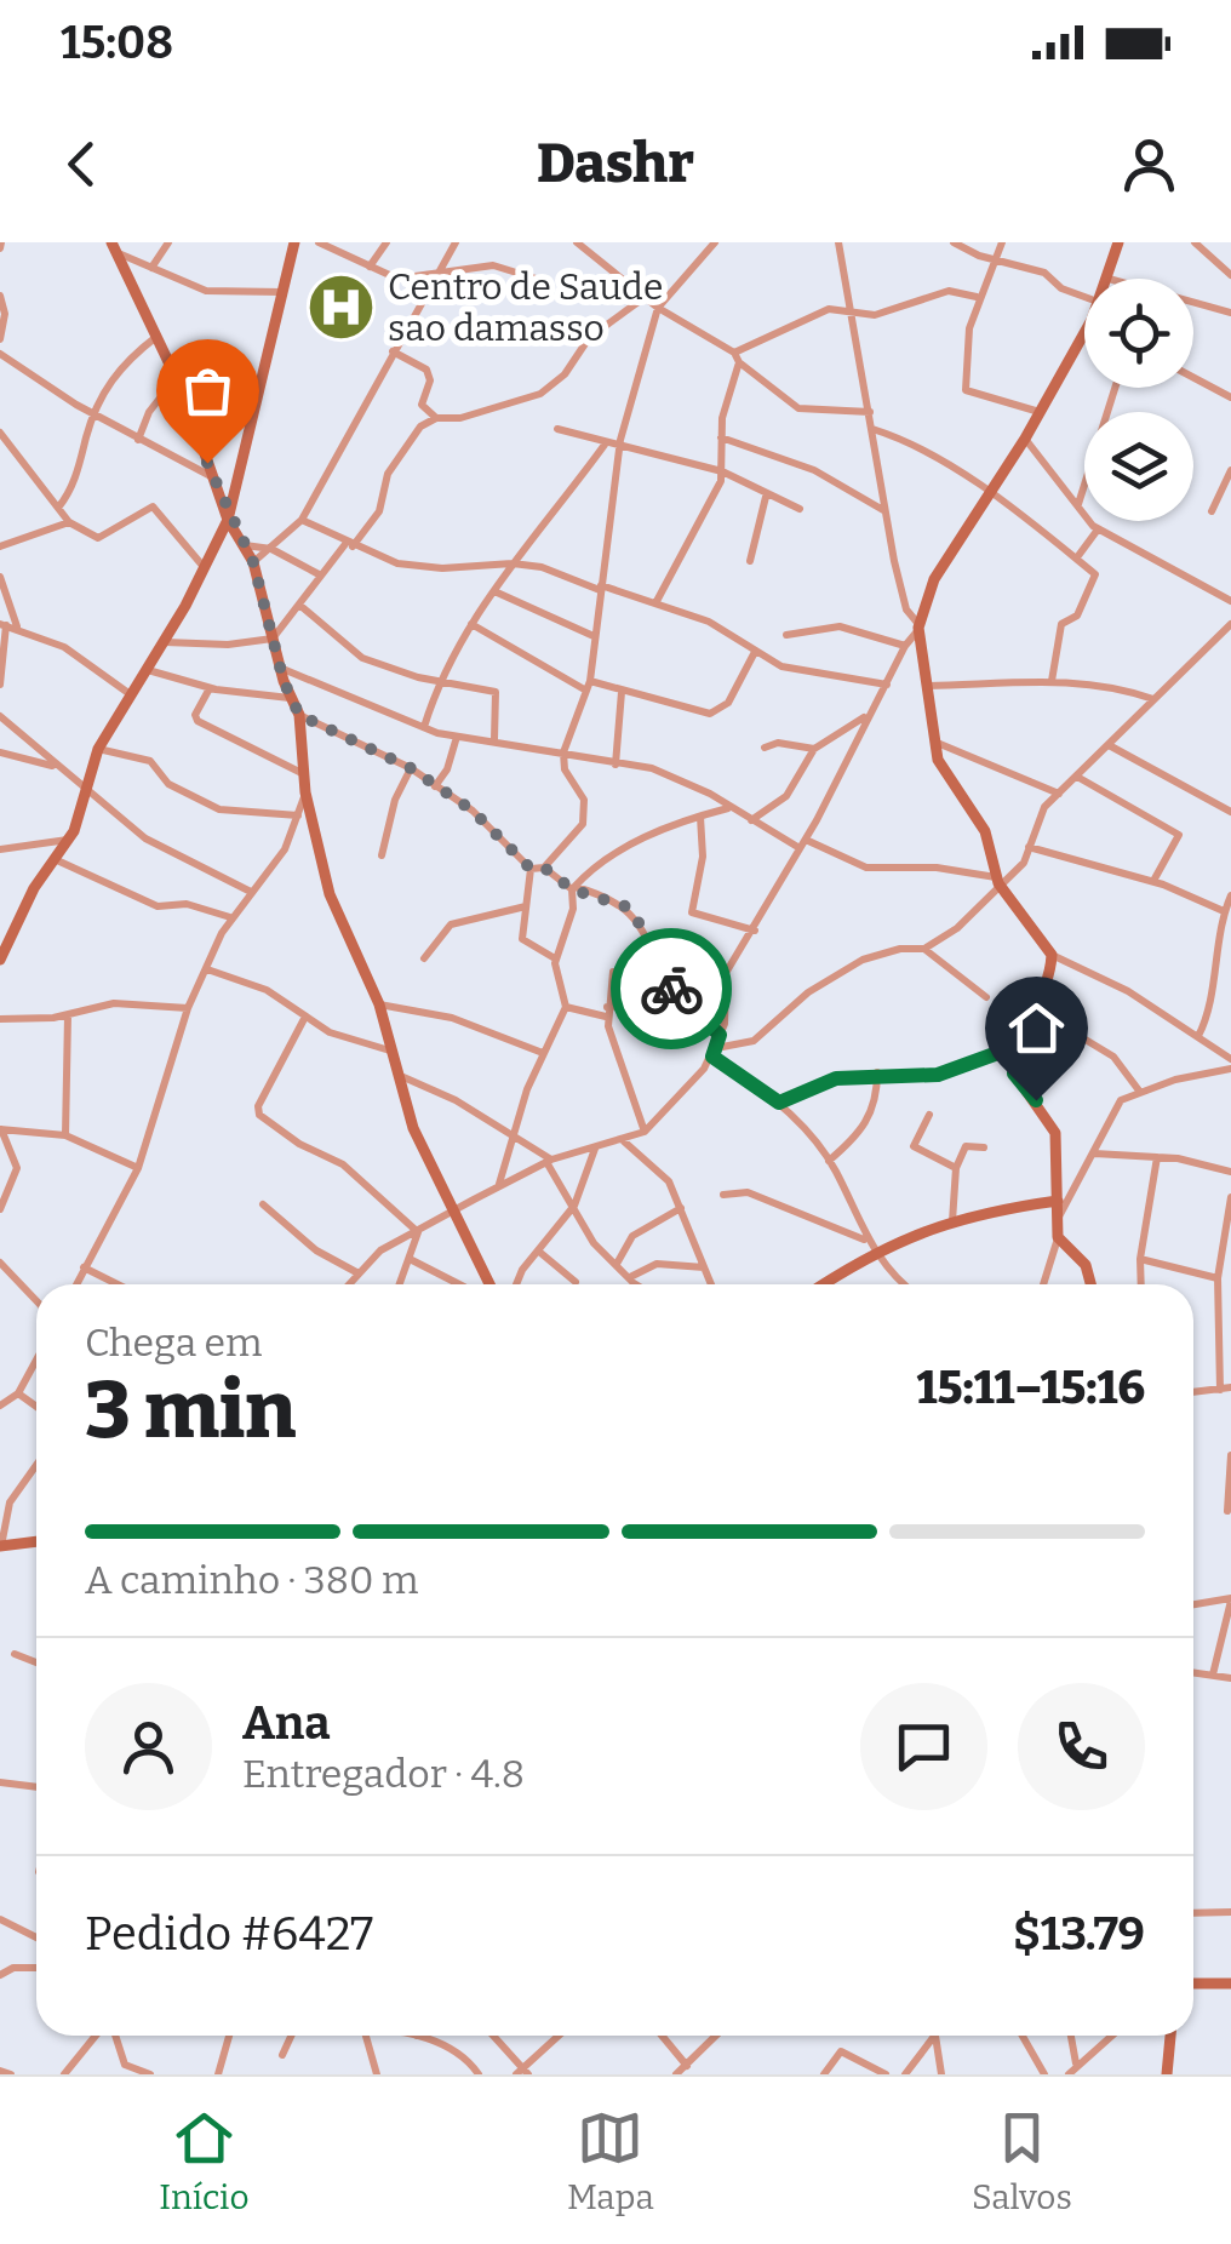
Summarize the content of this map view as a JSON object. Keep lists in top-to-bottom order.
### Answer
{
  "places": {
    "hospital": ["Centro de Saude sao damasso"]
  },
  "page": {
    "status": "15:08",
    "header": "Dashr",
    "heading": ["3 min", "Chega em", "15:11–15:16"],
    "panel": [
      "Ana",
      "Entregador · 4.8",
      "Pedido #6427",
      "$13.79"
    ],
    "bar": "A caminho · 380 m",
    "tabs": ["Início", "Mapa", "Salvos"]
  }
}
